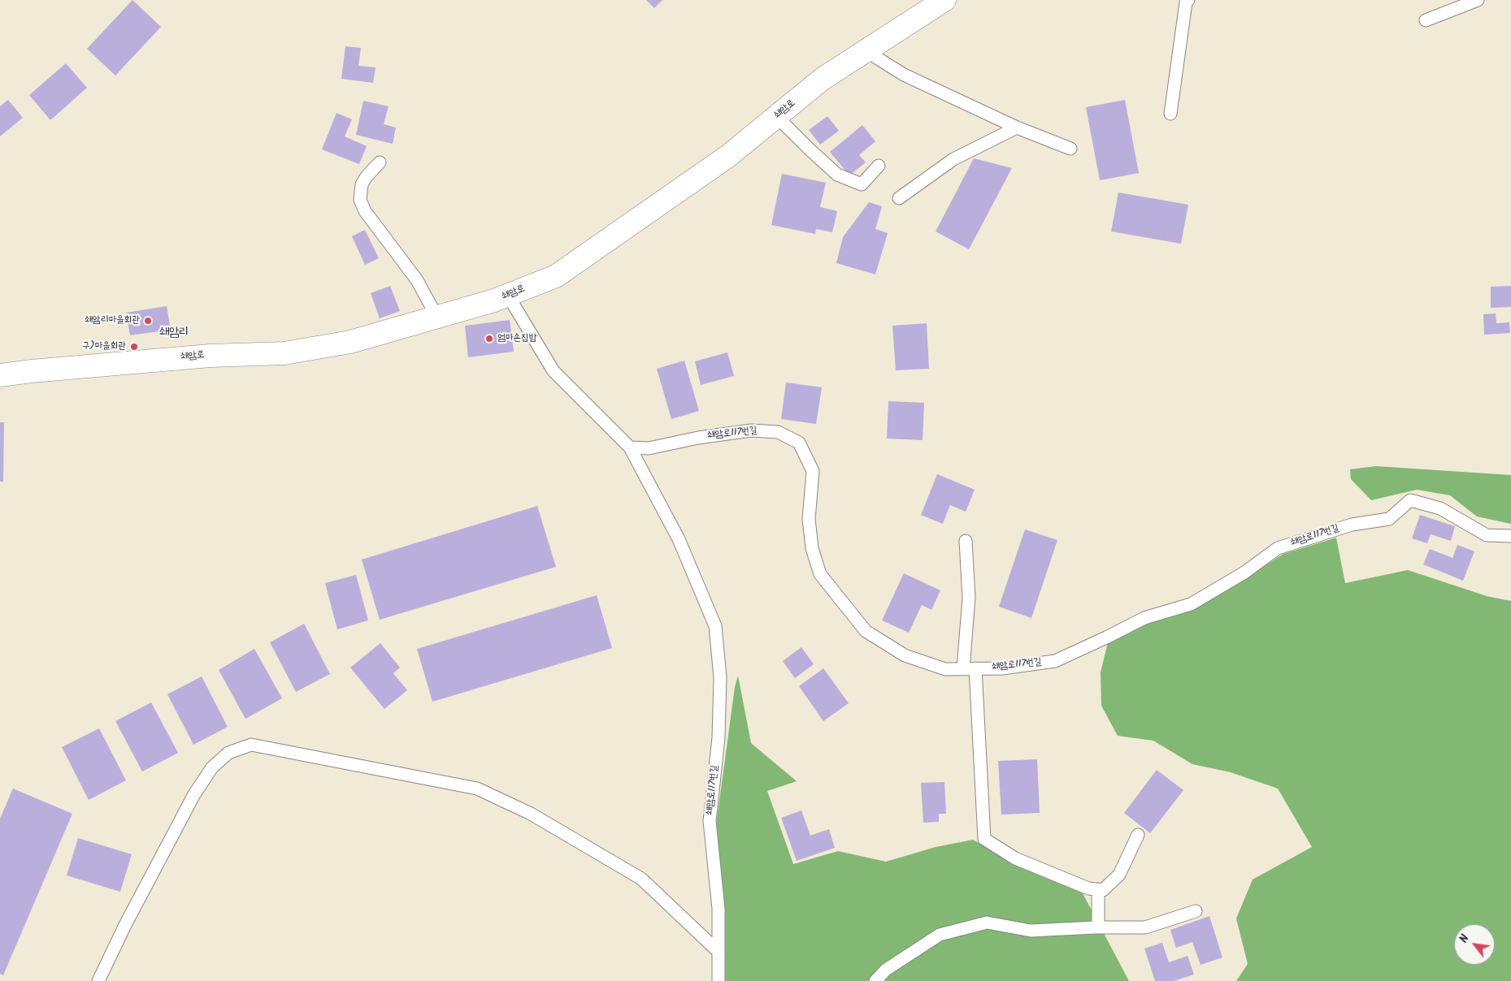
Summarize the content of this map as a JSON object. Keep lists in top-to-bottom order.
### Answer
{
  "streets": {
    "street": ["쇄암로"],
    "lane": ["쇄암로117번길"]
  },
  "crossings": [
    ["쇄암로", "쇄암로117번길"]
  ],
  "districts": ["쇄암리"],
  "places": ["쇄암리마을회관", "엄마손집밥", "구)마을회관"],
  "north": "top left"
}
